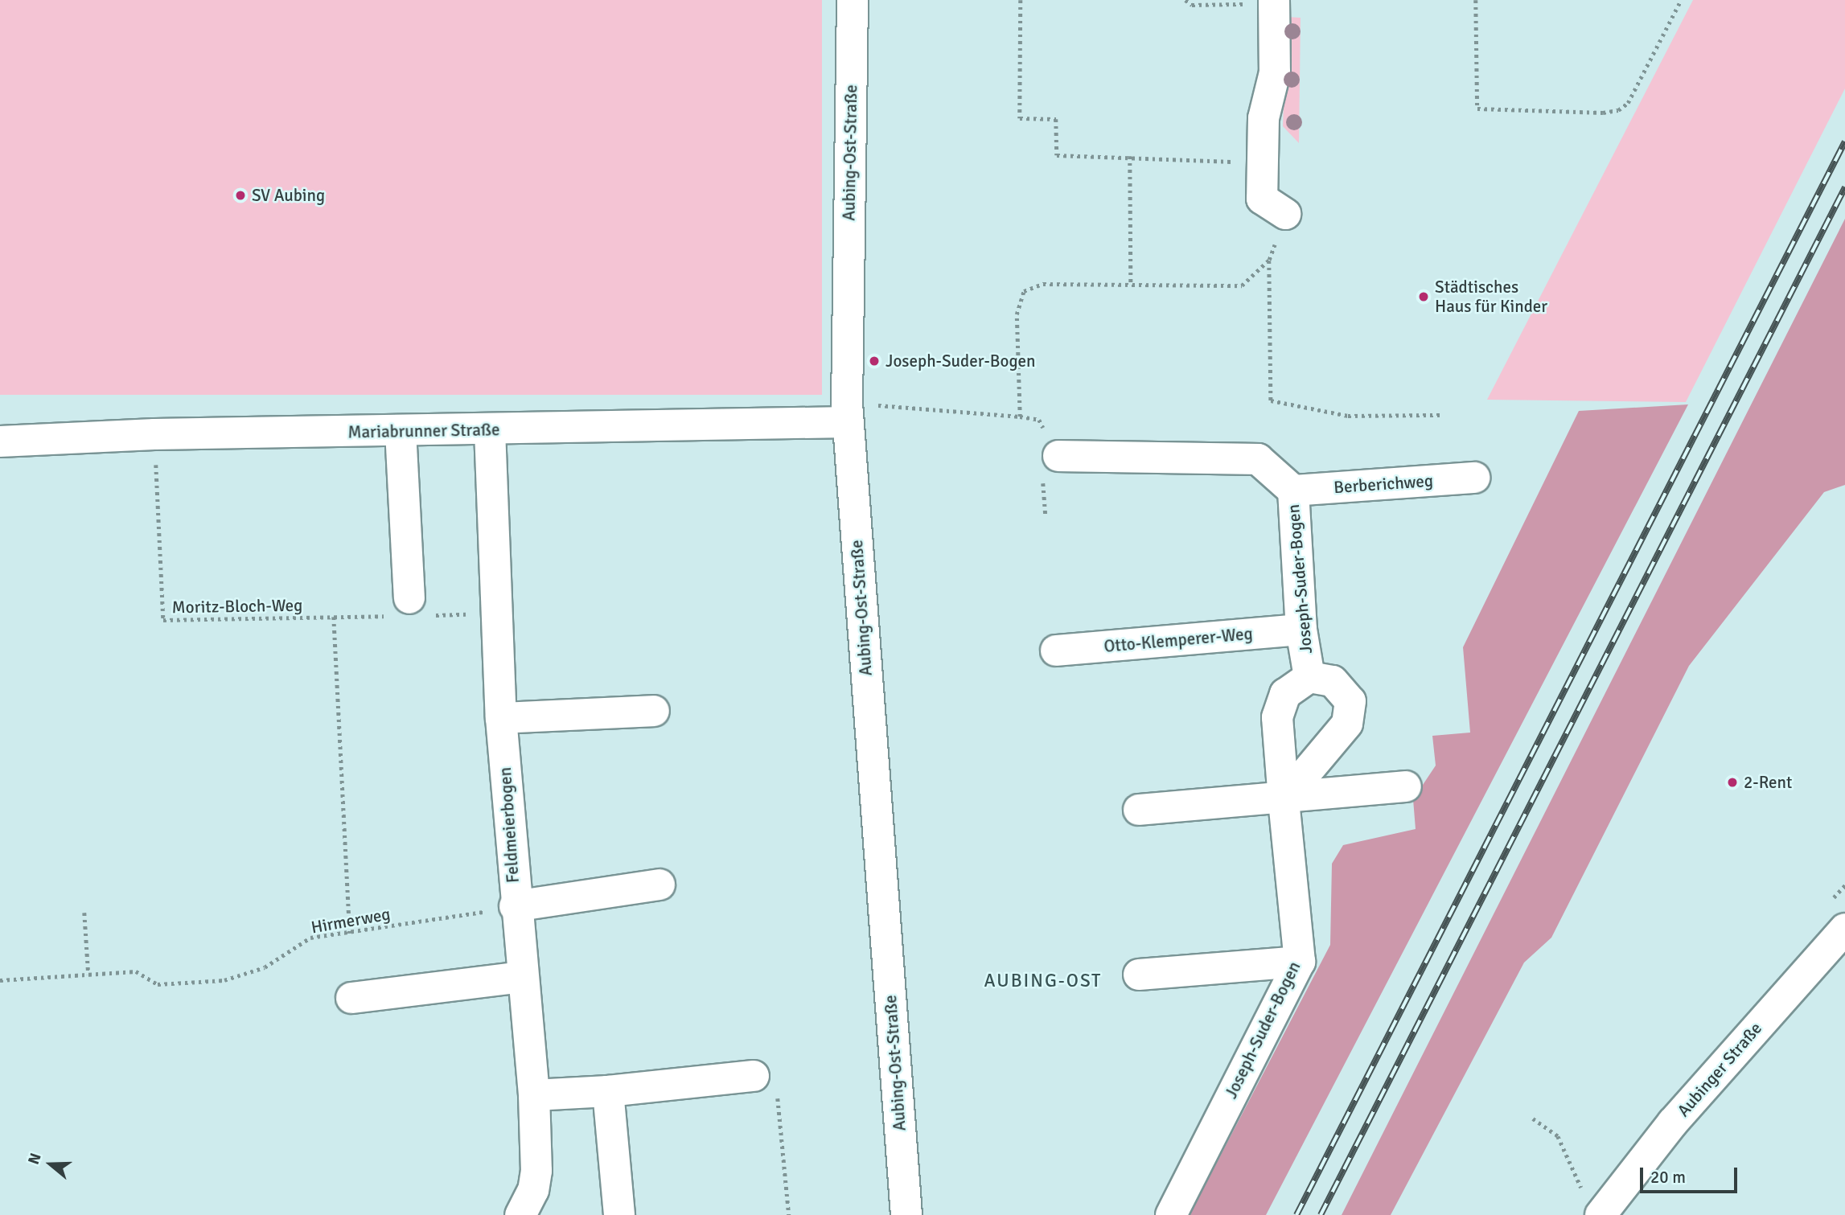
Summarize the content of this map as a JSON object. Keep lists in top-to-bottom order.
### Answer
{
  "streets": {
    "street": [
      "Aubing-Ost-Straße",
      "Mariabrunner Straße",
      "Berberichweg",
      "Joseph-Suder-Bogen",
      "Otto-Klemperer-Weg",
      "Feldmeierbogen",
      "Aubinger Straße"
    ],
    "path": ["Moritz-Bloch-Weg", "Hirmerweg"]
  },
  "crossings": [
    ["Aubing-Ost-Straße", "Mariabrunner Straße"],
    ["Mariabrunner Straße", "Moritz-Bloch-Weg"],
    ["Mariabrunner Straße", "Feldmeierbogen"],
    ["Berberichweg", "Joseph-Suder-Bogen"],
    ["Joseph-Suder-Bogen", "Otto-Klemperer-Weg"],
    ["Moritz-Bloch-Weg", "Feldmeierbogen"],
    ["Feldmeierbogen", "Hirmerweg"]
  ],
  "districts": ["AUBING-OST"],
  "places": [
    "SV Aubing",
    "Städtisches Haus für Kinder",
    "Joseph-Suder-Bogen",
    "2-Rent"
  ],
  "scale_bar": "20 m",
  "north": "left"
}
